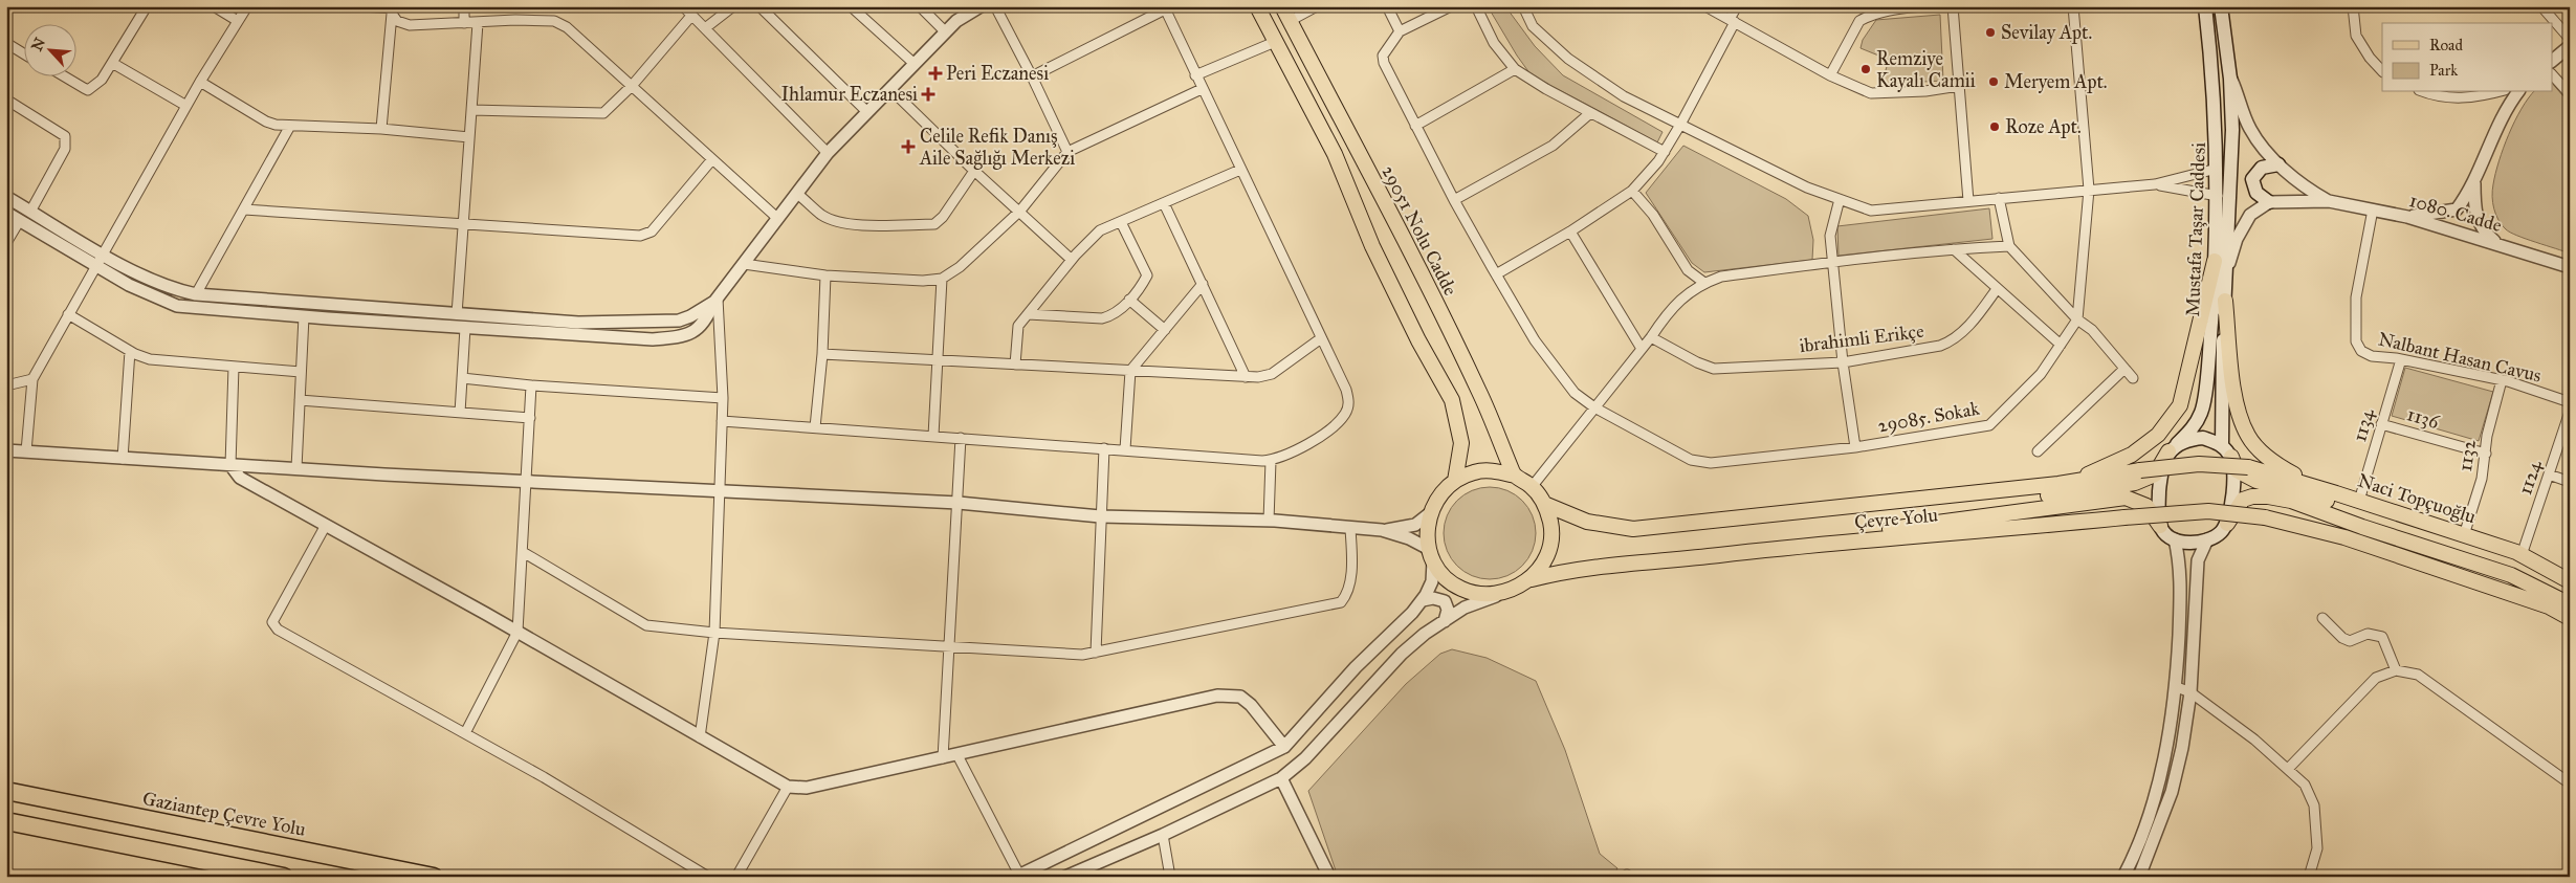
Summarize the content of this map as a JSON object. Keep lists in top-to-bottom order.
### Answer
{
  "streets": {
    "highway": ["Gaziantep Çevre Yolu"],
    "main road": [
      "Mustafa Taşar Caddesi",
      "29051 Nolu Cadde",
      "Naci Topçuoğlu",
      "Çevre Yolu"
    ],
    "street": [
      "1080. Cadde",
      "ibrahimli Erikçe",
      "Nalbant Hasan Cavus",
      "29085. Sokak",
      "1136",
      "1134",
      "1132",
      "1124"
    ]
  },
  "crossings": [
    ["1080. Cadde", "Nalbant Hasan Cavus"],
    ["29051 Nolu Cadde", "Çevre Yolu"],
    ["Nalbant Hasan Cavus", "1134"],
    ["Nalbant Hasan Cavus", "1132"],
    ["1136", "1134"],
    ["1136", "1132"],
    ["1134", "Naci Topçuoğlu"],
    ["1132", "Naci Topçuoğlu"],
    ["1124", "Naci Topçuoğlu"],
    ["Naci Topçuoğlu", "Çevre Yolu"]
  ],
  "places": {
    "other": [
      "Sevilay Apt.",
      "Remziye Kayalı Camii",
      "Meryem Apt.",
      "Roze Apt."
    ],
    "health": ["Peri Eczanesi", "Ihlamur Eczanesi", "Celile Refik Danış Aile Sağlığı Merkezi"]
  },
  "legend": ["Road", "Park"],
  "north": "top left"
}
